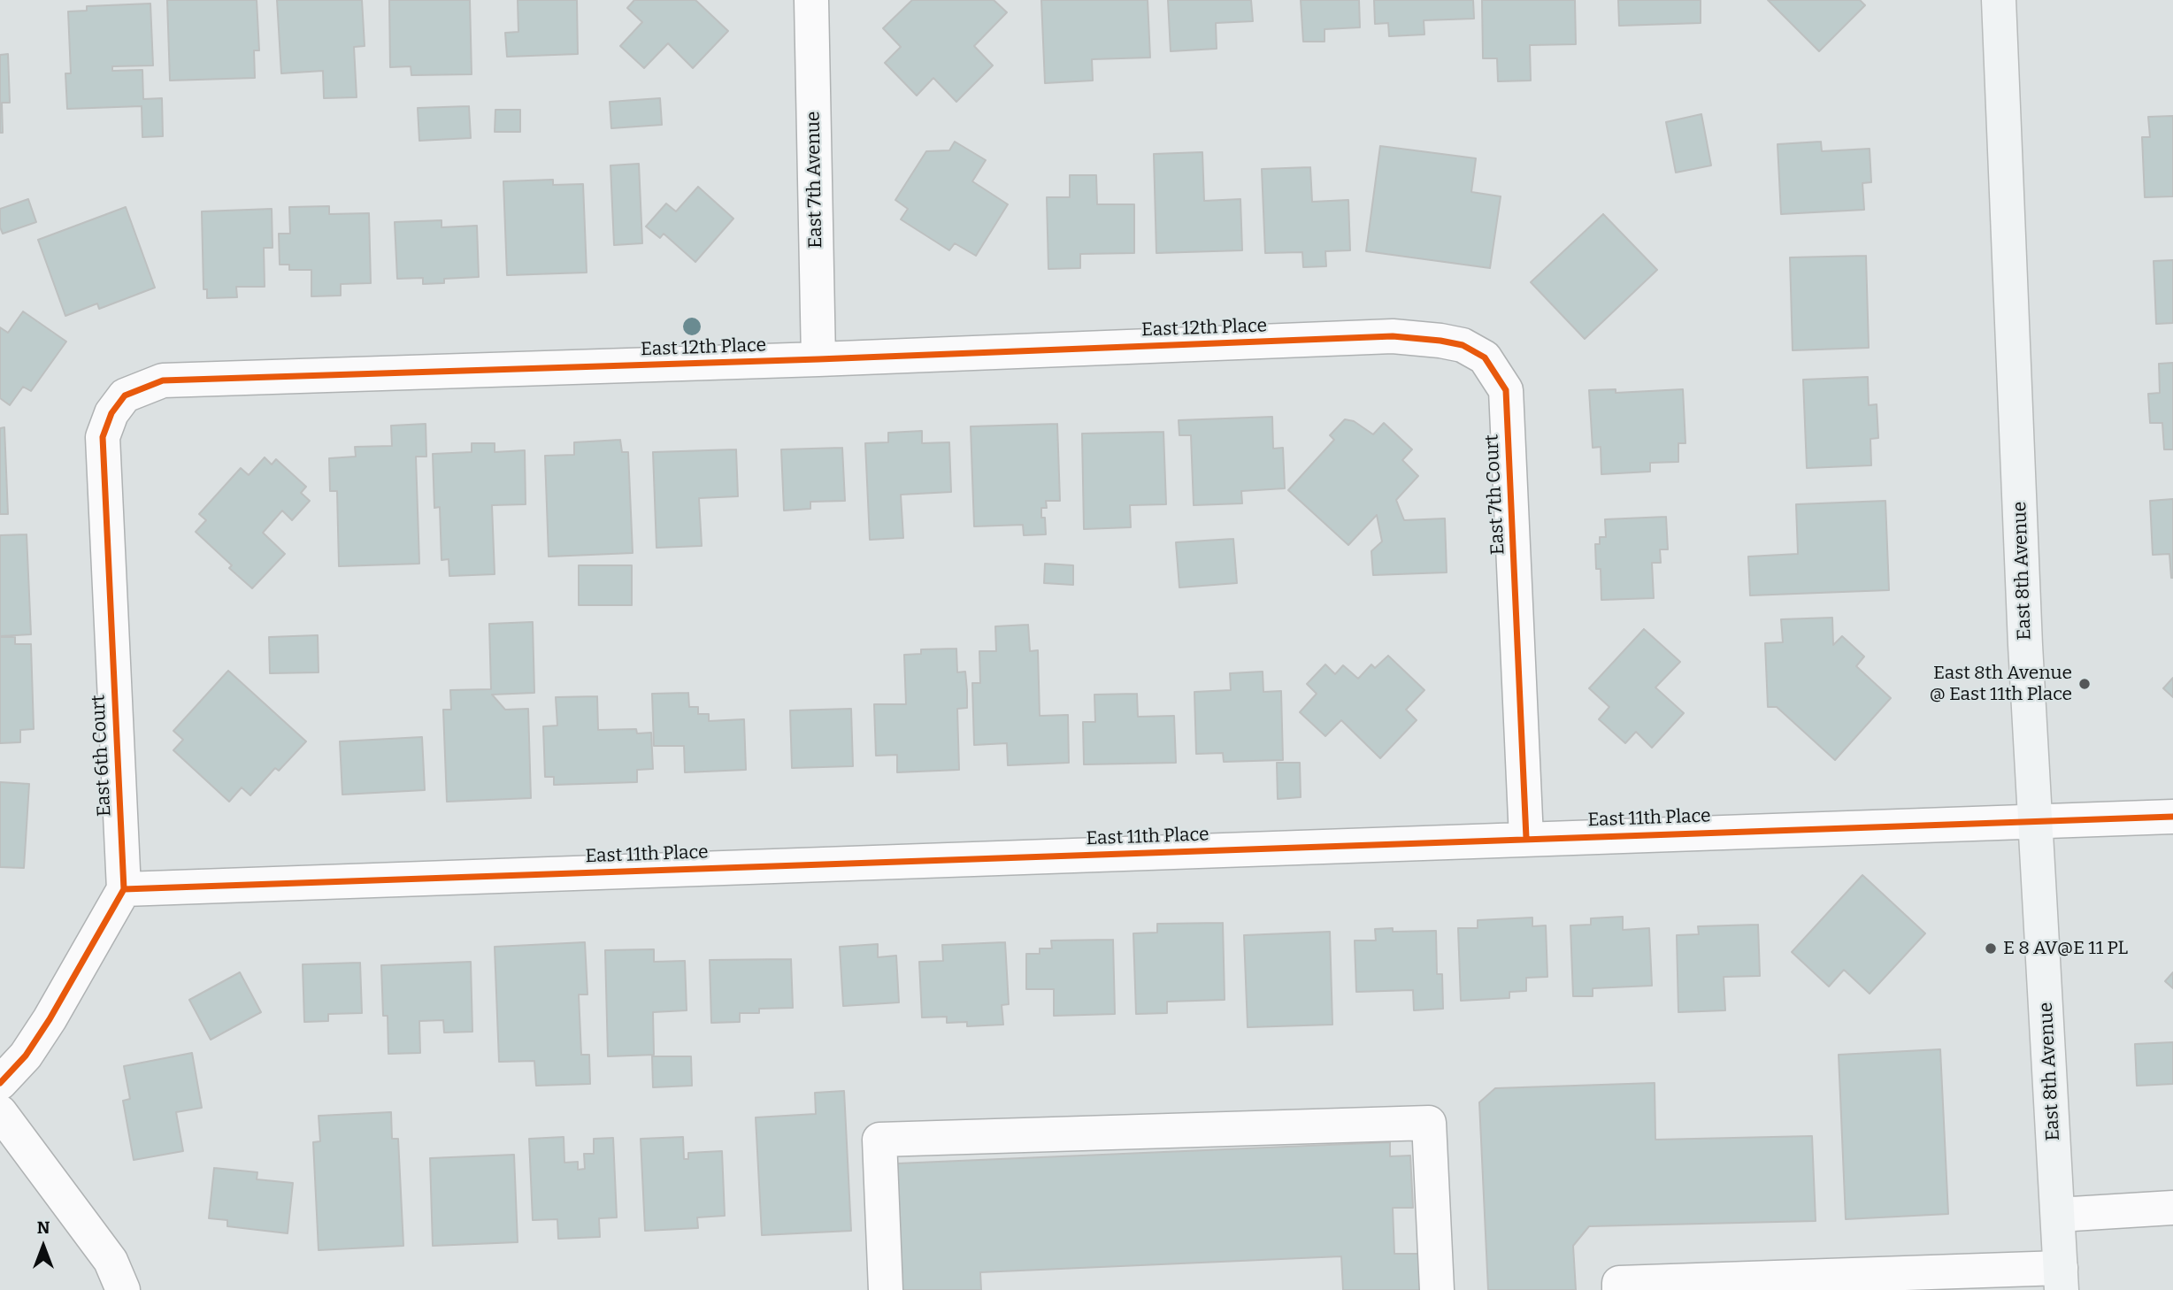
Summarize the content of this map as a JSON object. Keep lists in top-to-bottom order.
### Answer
{
  "streets": {
    "main road": ["East 8th Avenue"],
    "street": [
      "East 7th Avenue",
      "East 12th Place",
      "East 7th Court",
      "East 6th Court",
      "East 11th Place"
    ]
  },
  "crossings": [
    ["East 7th Avenue", "East 12th Place"],
    ["East 12th Place", "East 7th Court"],
    ["East 12th Place", "East 6th Court"],
    ["East 7th Court", "East 11th Place"],
    ["East 8th Avenue", "East 11th Place"],
    ["East 6th Court", "East 11th Place"]
  ],
  "places": ["East 8th Avenue @ East 11th Place", "E 8 AV@E 11 PL"],
  "north": "top"
}
